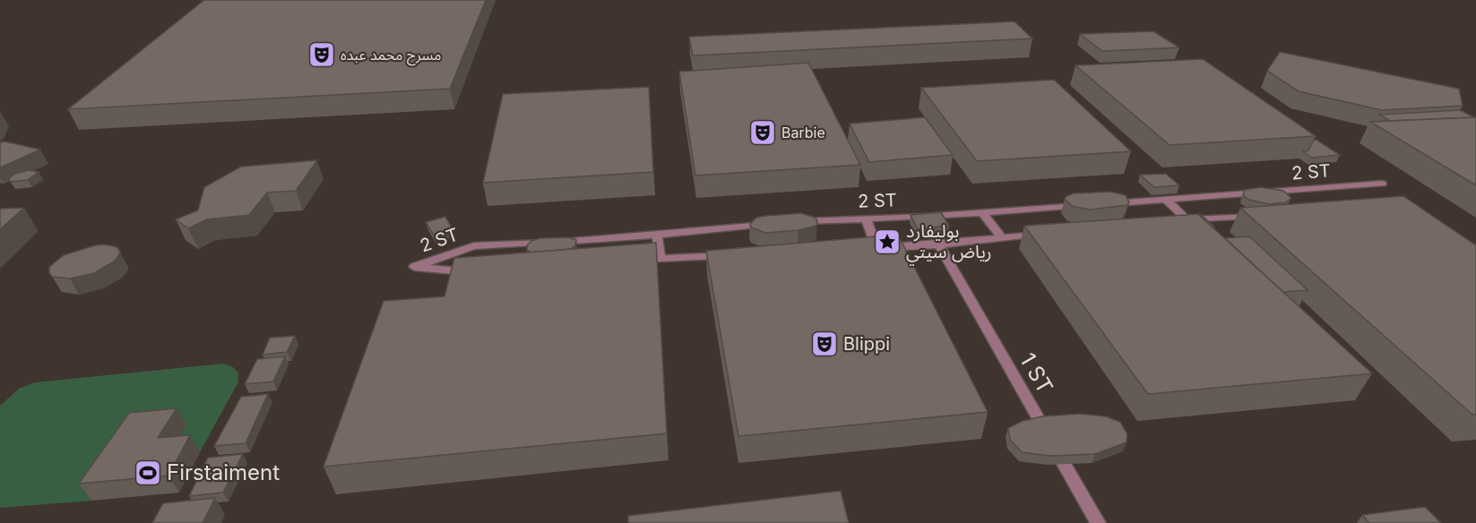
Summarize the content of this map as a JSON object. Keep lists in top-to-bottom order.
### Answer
{
  "streets": {
    "street": ["2 ST", "1 ST"]
  },
  "places": {
    "theatre": ["مسرح محمد عبده", "Barbie", "Blippi"],
    "place": ["بوليفارد رياض سيتي"],
    "sports": ["Firstaiment"]
  }
}
